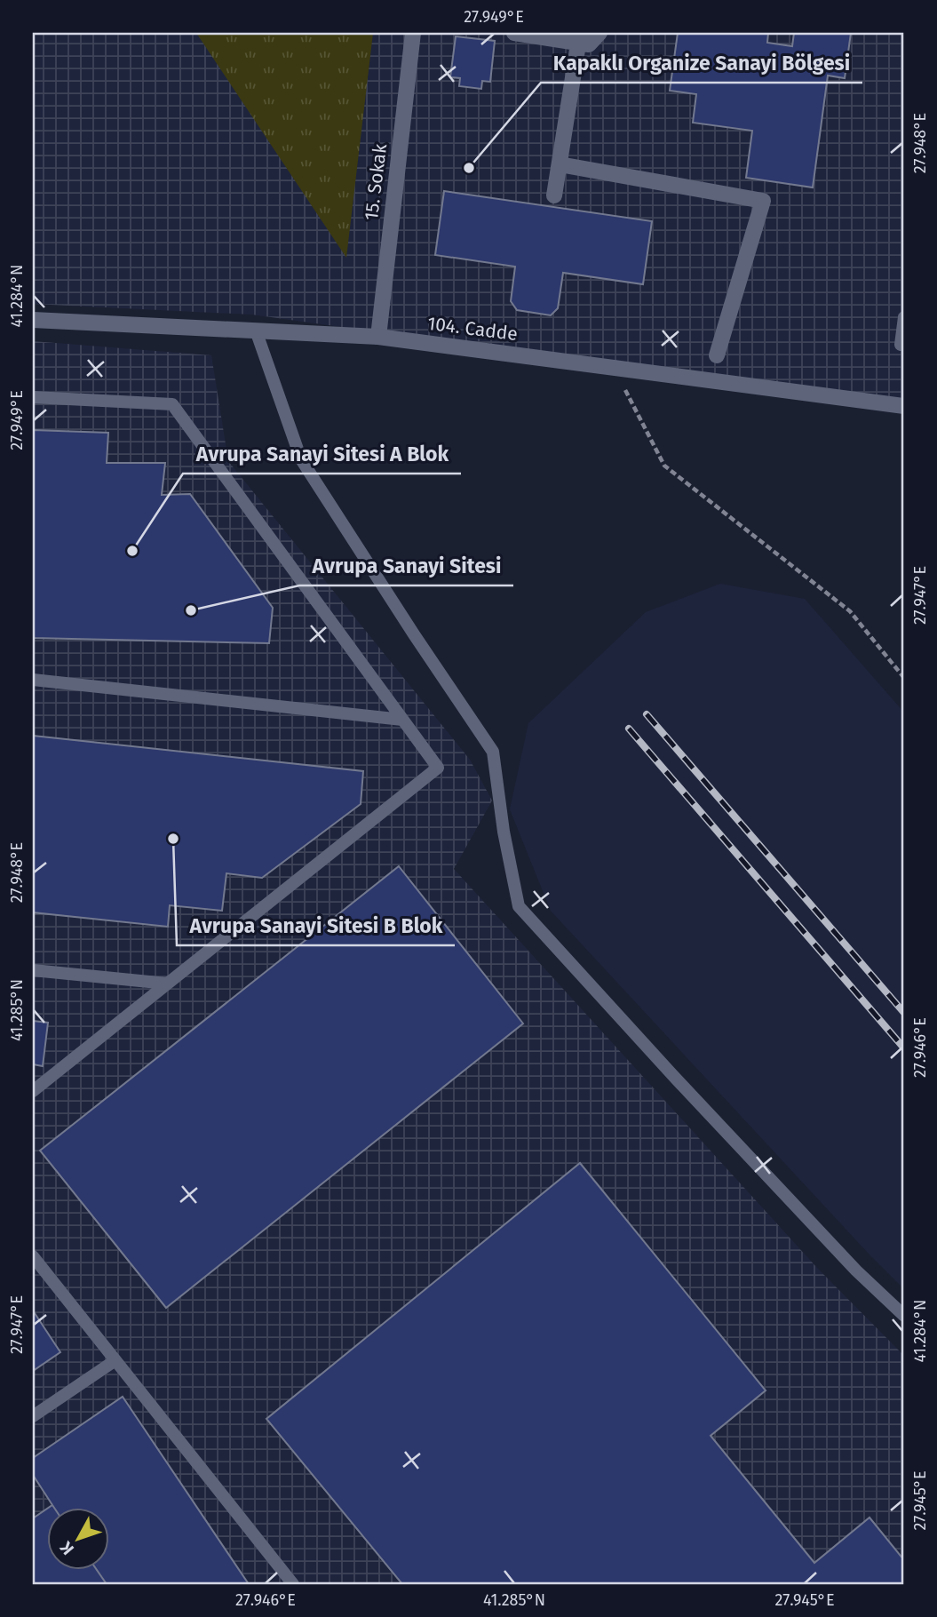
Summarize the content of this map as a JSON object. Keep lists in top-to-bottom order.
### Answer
{
  "streets": {
    "street": ["15. Sokak", "104. Cadde"]
  },
  "crossings": [
    ["15. Sokak", "104. Cadde"]
  ],
  "places": [
    "Kapaklı Organize Sanayi Bölgesi",
    "Avrupa Sanayi Sitesi A Blok",
    "Avrupa Sanayi Sitesi",
    "Avrupa Sanayi Sitesi B Blok"
  ],
  "north": "bottom left",
  "coordinates": [
    "27.949°E",
    "27.948°E",
    "41.284°N",
    "27.947°E",
    "41.285°N",
    "27.946°E",
    "27.945°E"
  ]
}
